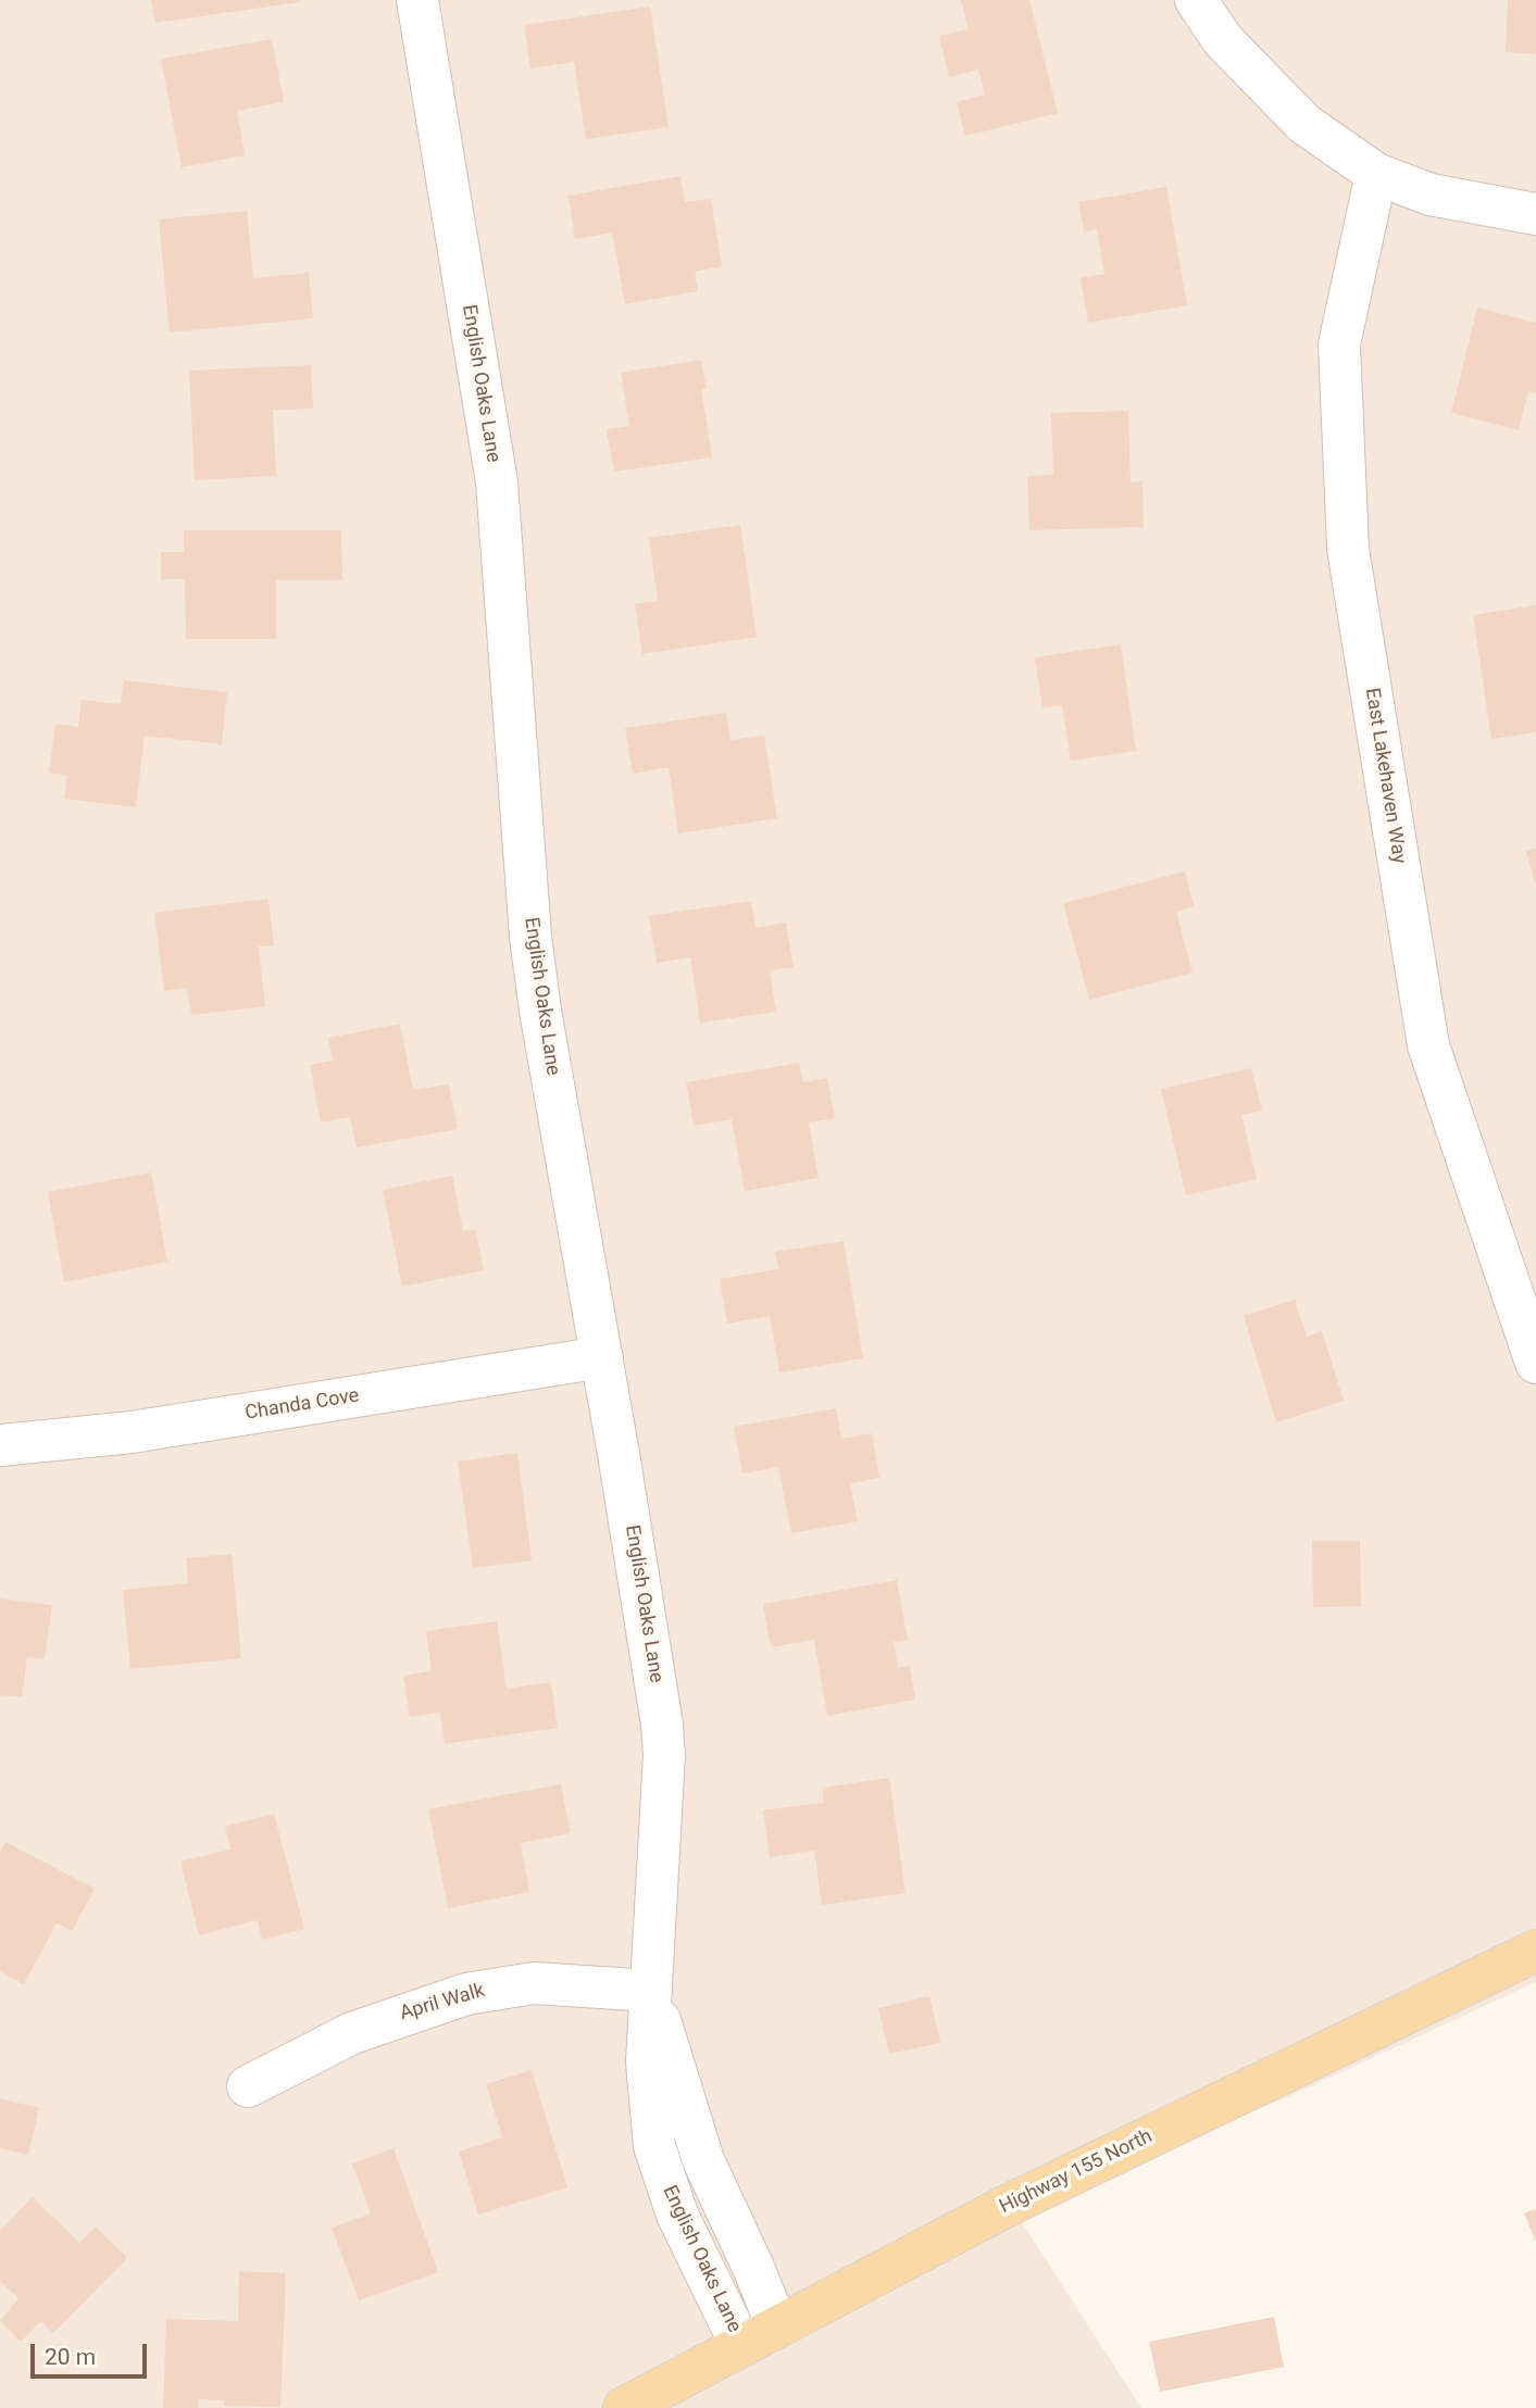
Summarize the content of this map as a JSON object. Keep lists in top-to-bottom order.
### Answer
{
  "streets": {
    "main road": ["Highway 155 North"],
    "street": [
      "English Oaks Lane",
      "East Lakehaven Way",
      "Chanda Cove",
      "April Walk"
    ]
  },
  "crossings": [
    ["English Oaks Lane", "Chanda Cove"],
    ["English Oaks Lane", "April Walk"],
    ["English Oaks Lane", "Highway 155 North"]
  ],
  "scale_bar": "20 m"
}
